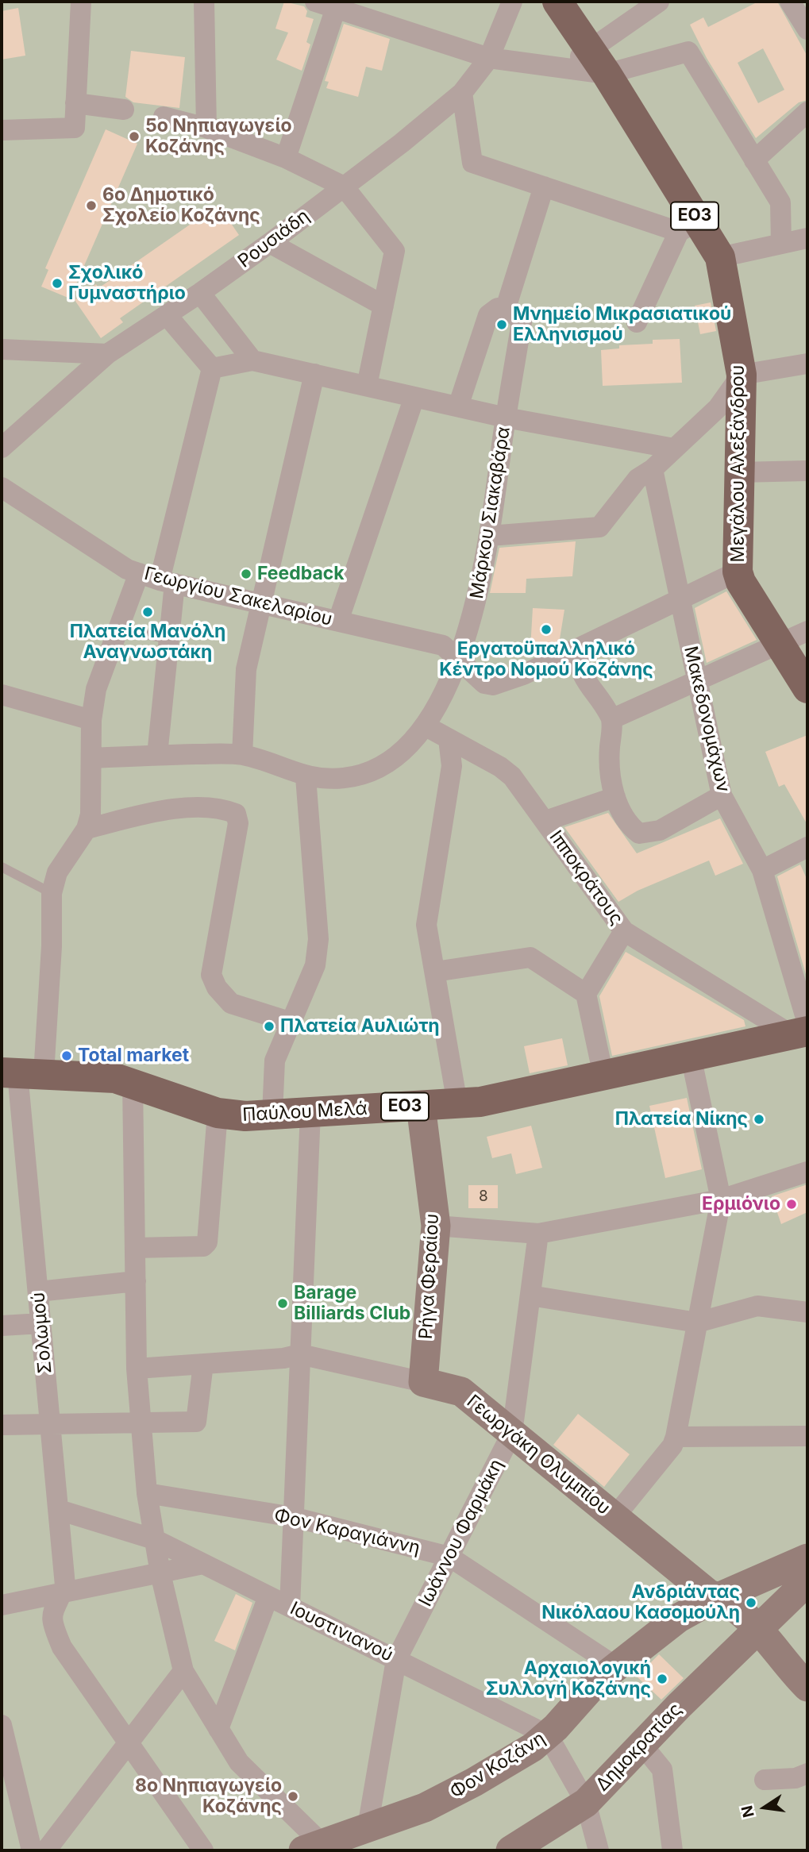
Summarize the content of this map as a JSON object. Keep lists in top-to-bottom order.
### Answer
{
  "streets": {
    "main road": [
      "ΕΟ3",
      "Μεγάλου Αλεξάνδρου",
      "Παύλου Μελά",
      "Ρήγα Φεραίου",
      "Γεωργάκη Ολυμπίου",
      "Δημοκρατίας",
      "Φον Κοζάνη"
    ],
    "street": [
      "Ρουσιάδη",
      "Μάρκου Σιακαβάρα",
      "Γεωργίου Σακελαρίου",
      "Μακεδονομάχων",
      "Ιπποκράτους",
      "Σολωμού",
      "Φον Καραγιάννη",
      "Ιωάννου Φαρμάκη",
      "Ιουστινιανού"
    ]
  },
  "crossings": [
    ["Μάρκου Σιακαβάρα", "Γεωργίου Σακελαρίου"],
    ["Μάρκου Σιακαβάρα", "Ιπποκράτους"],
    ["Μακεδονομάχων", "Ιπποκράτους"],
    ["Μακεδονομάχων", "Παύλου Μελά"],
    ["Ιπποκράτους", "Παύλου Μελά"],
    ["Παύλου Μελά", "Ρήγα Φεραίου"],
    ["Παύλου Μελά", "Σολωμού"],
    ["Ρήγα Φεραίου", "Γεωργάκη Ολυμπίου"],
    ["Σολωμού", "Ιουστινιανού"],
    ["Γεωργάκη Ολυμπίου", "Ιωάννου Φαρμάκη"],
    ["Γεωργάκη Ολυμπίου", "Δημοκρατίας"],
    ["Γεωργάκη Ολυμπίου", "Φον Κοζάνη"],
    ["Φον Καραγιάννη", "Ιωάννου Φαρμάκη"],
    ["Φον Καραγιάννη", "Φον Κοζάνη"],
    ["Ιωάννου Φαρμάκη", "Ιουστινιανού"],
    ["Ιωάννου Φαρμάκη", "Φον Κοζάνη"],
    ["Ιουστινιανού", "Φον Κοζάνη"]
  ],
  "places": [
    "5ο Νηπιαγωγείο Κοζάνης",
    "6ο Δημοτικό Σχολείο Κοζάνης",
    "Σχολικό Γυμναστήριο",
    "Μνημείο Μικρασιατικού Ελληνισμού",
    "Feedback",
    "Πλατεία Μανόλη Αναγνωστάκη",
    "Εργατοϋπαλληλικό Κέντρο Νομού Κοζάνης",
    "Πλατεία Αυλιώτη",
    "Total market",
    "Πλατεία Νίκης",
    "Ερμιόνιο",
    "Barage Billiards Club",
    "Ανδριάντας Νικόλαου Κασομούλη",
    "Αρχαιολογική Συλλογή Κοζάνης",
    "8ο Νηπιαγωγείο Κοζάνης"
  ],
  "house_numbers": ["8"],
  "north": "left"
}
